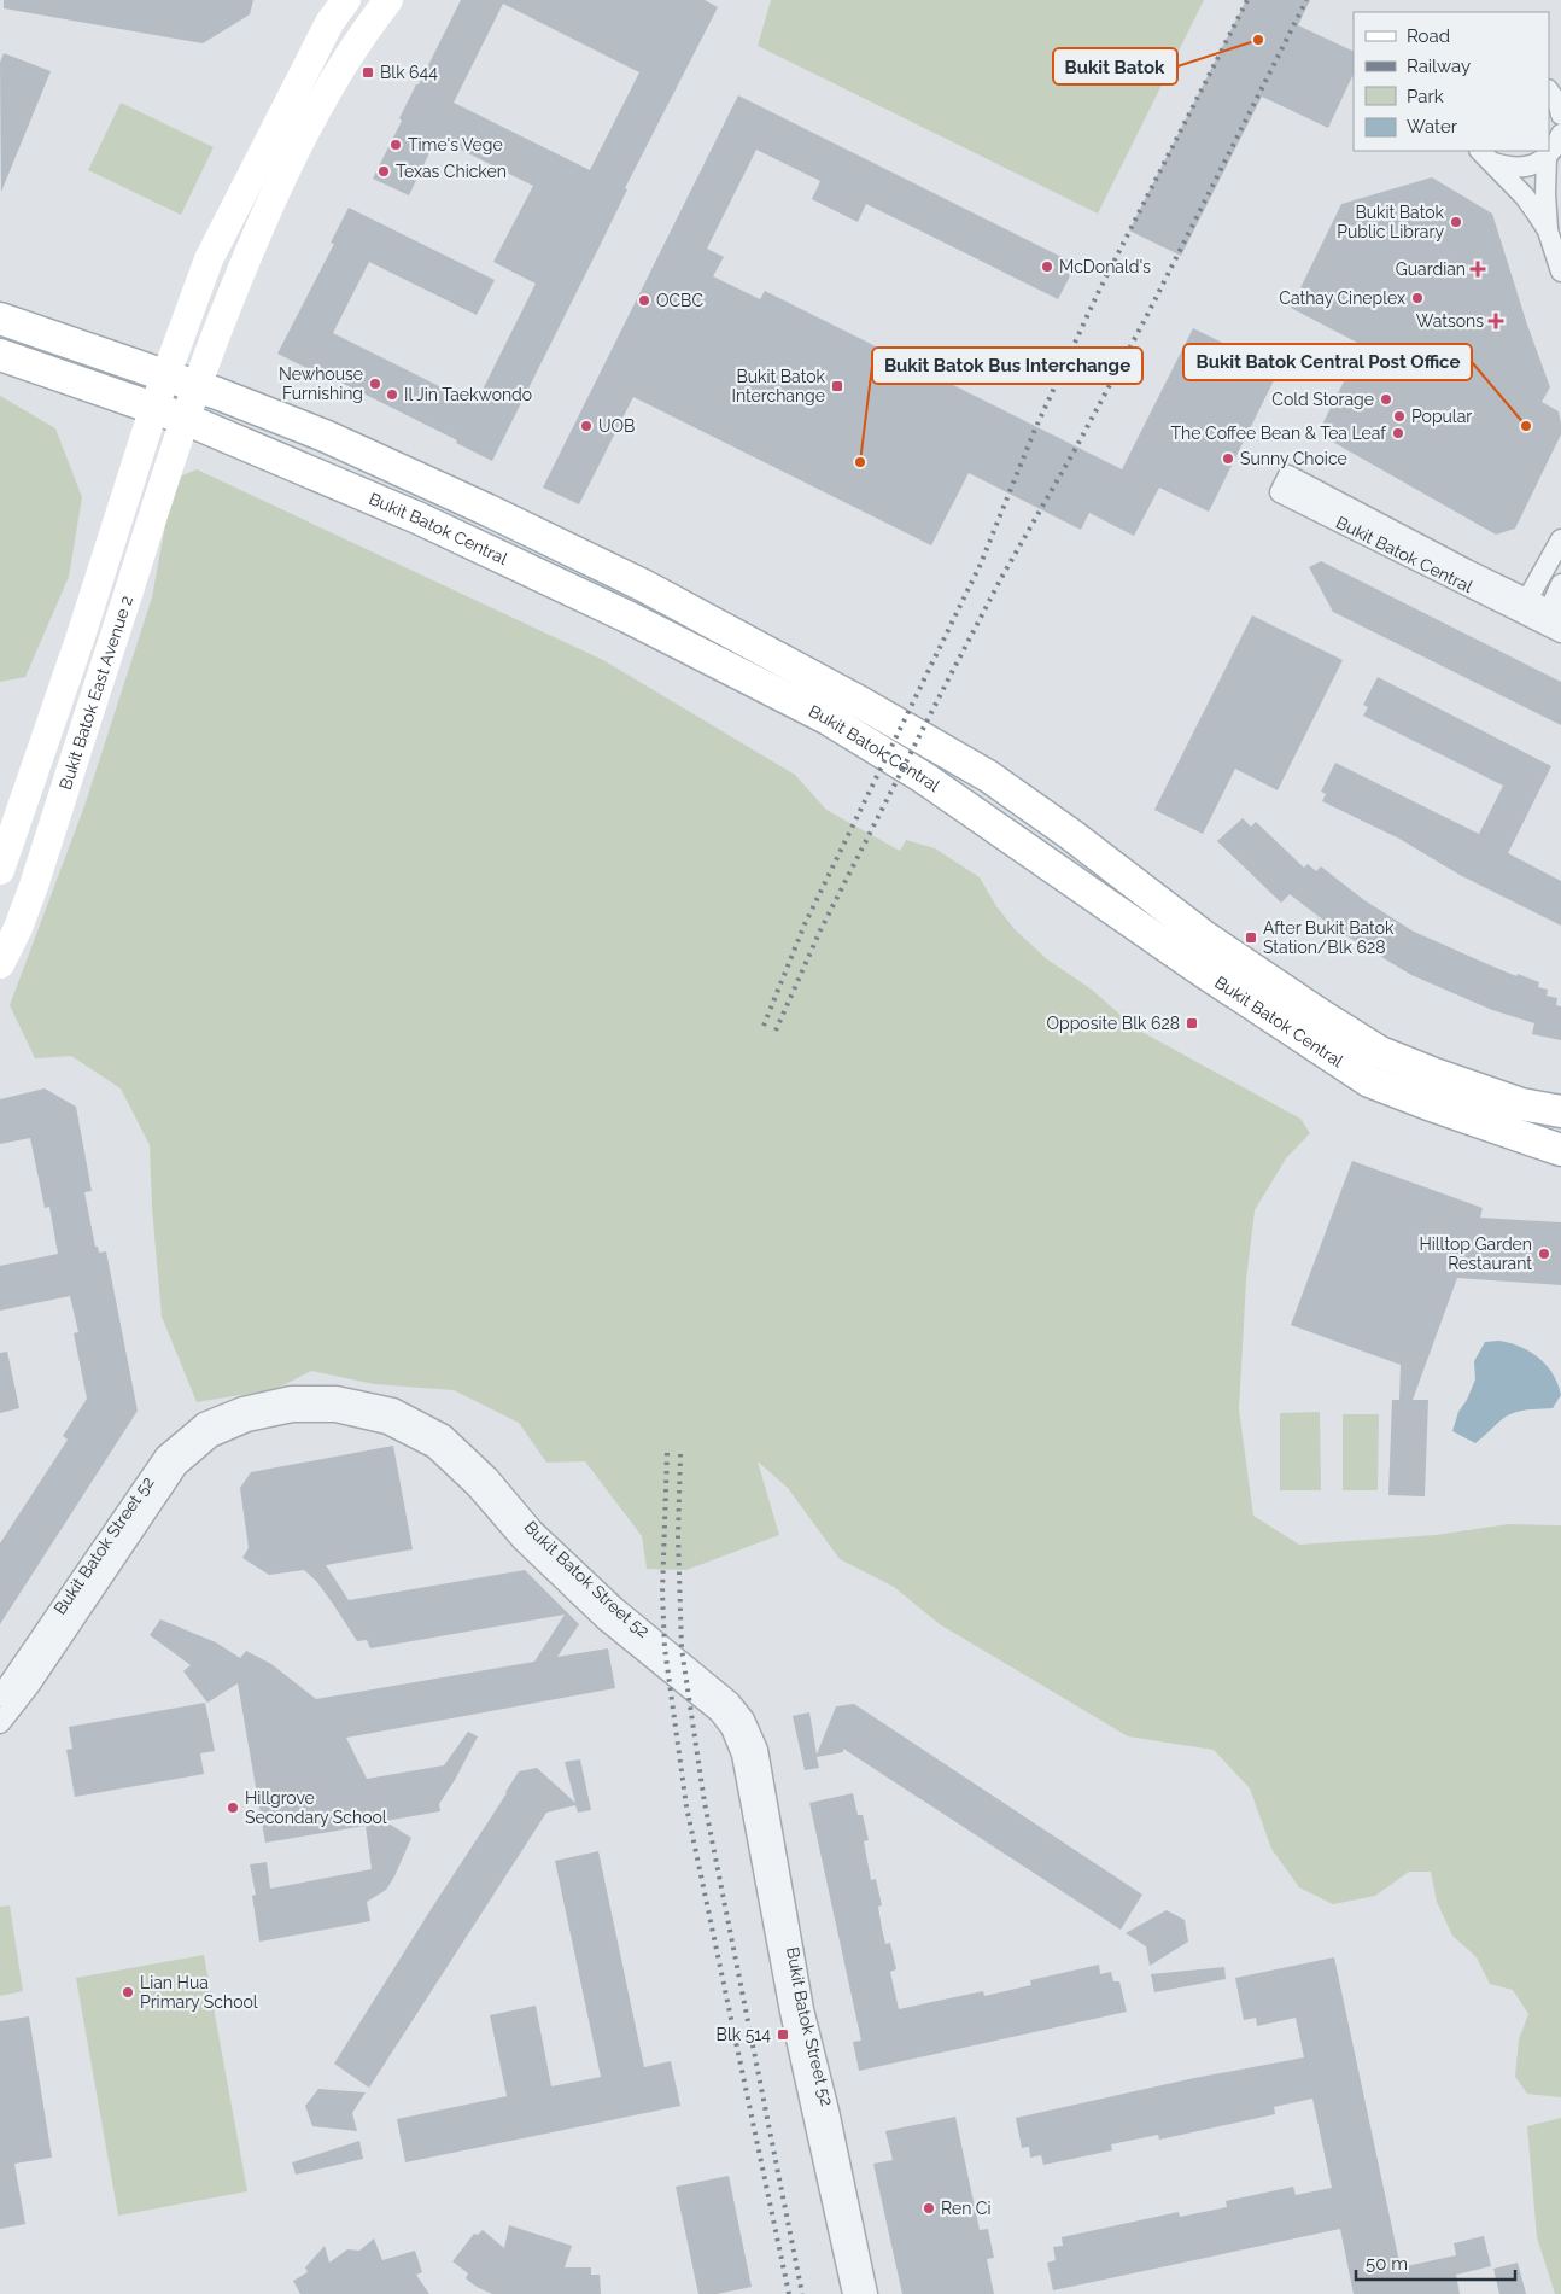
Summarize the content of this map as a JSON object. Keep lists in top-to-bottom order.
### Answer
{
  "streets": {
    "main road": ["Bukit Batok Central"],
    "street": ["Bukit Batok East Avenue 2", "Bukit Batok Street 52"]
  },
  "crossings": [
    ["Bukit Batok Central", "Bukit Batok East Avenue 2"]
  ],
  "places": {
    "other": [
      "Bukit Batok",
      "Time's Vege",
      "Texas Chicken",
      "Bukit Batok Public Library",
      "McDonald's",
      "Cathay Cineplex",
      "OCBC",
      "Newhouse Furnishing",
      "Il Jin Taekwondo",
      "Cold Storage",
      "Popular",
      "UOB",
      "Bukit Batok Central Post Office",
      "The Coffee Bean & Tea Leaf",
      "Sunny Choice",
      "Bukit Batok Bus Interchange",
      "Hilltop Garden Restaurant",
      "Hillgrove Secondary School",
      "Lian Hua Primary School",
      "Ren Ci"
    ],
    "transit": [
      "Blk 644",
      "Bukit Batok Interchange",
      "After Bukit Batok Station/Blk 628",
      "Opposite Blk 628",
      "Blk 514"
    ],
    "health": ["Guardian", "Watsons"]
  },
  "legend": [
    "Road",
    "Railway",
    "Park",
    "Water"
  ],
  "scale_bar": "50 m"
}
